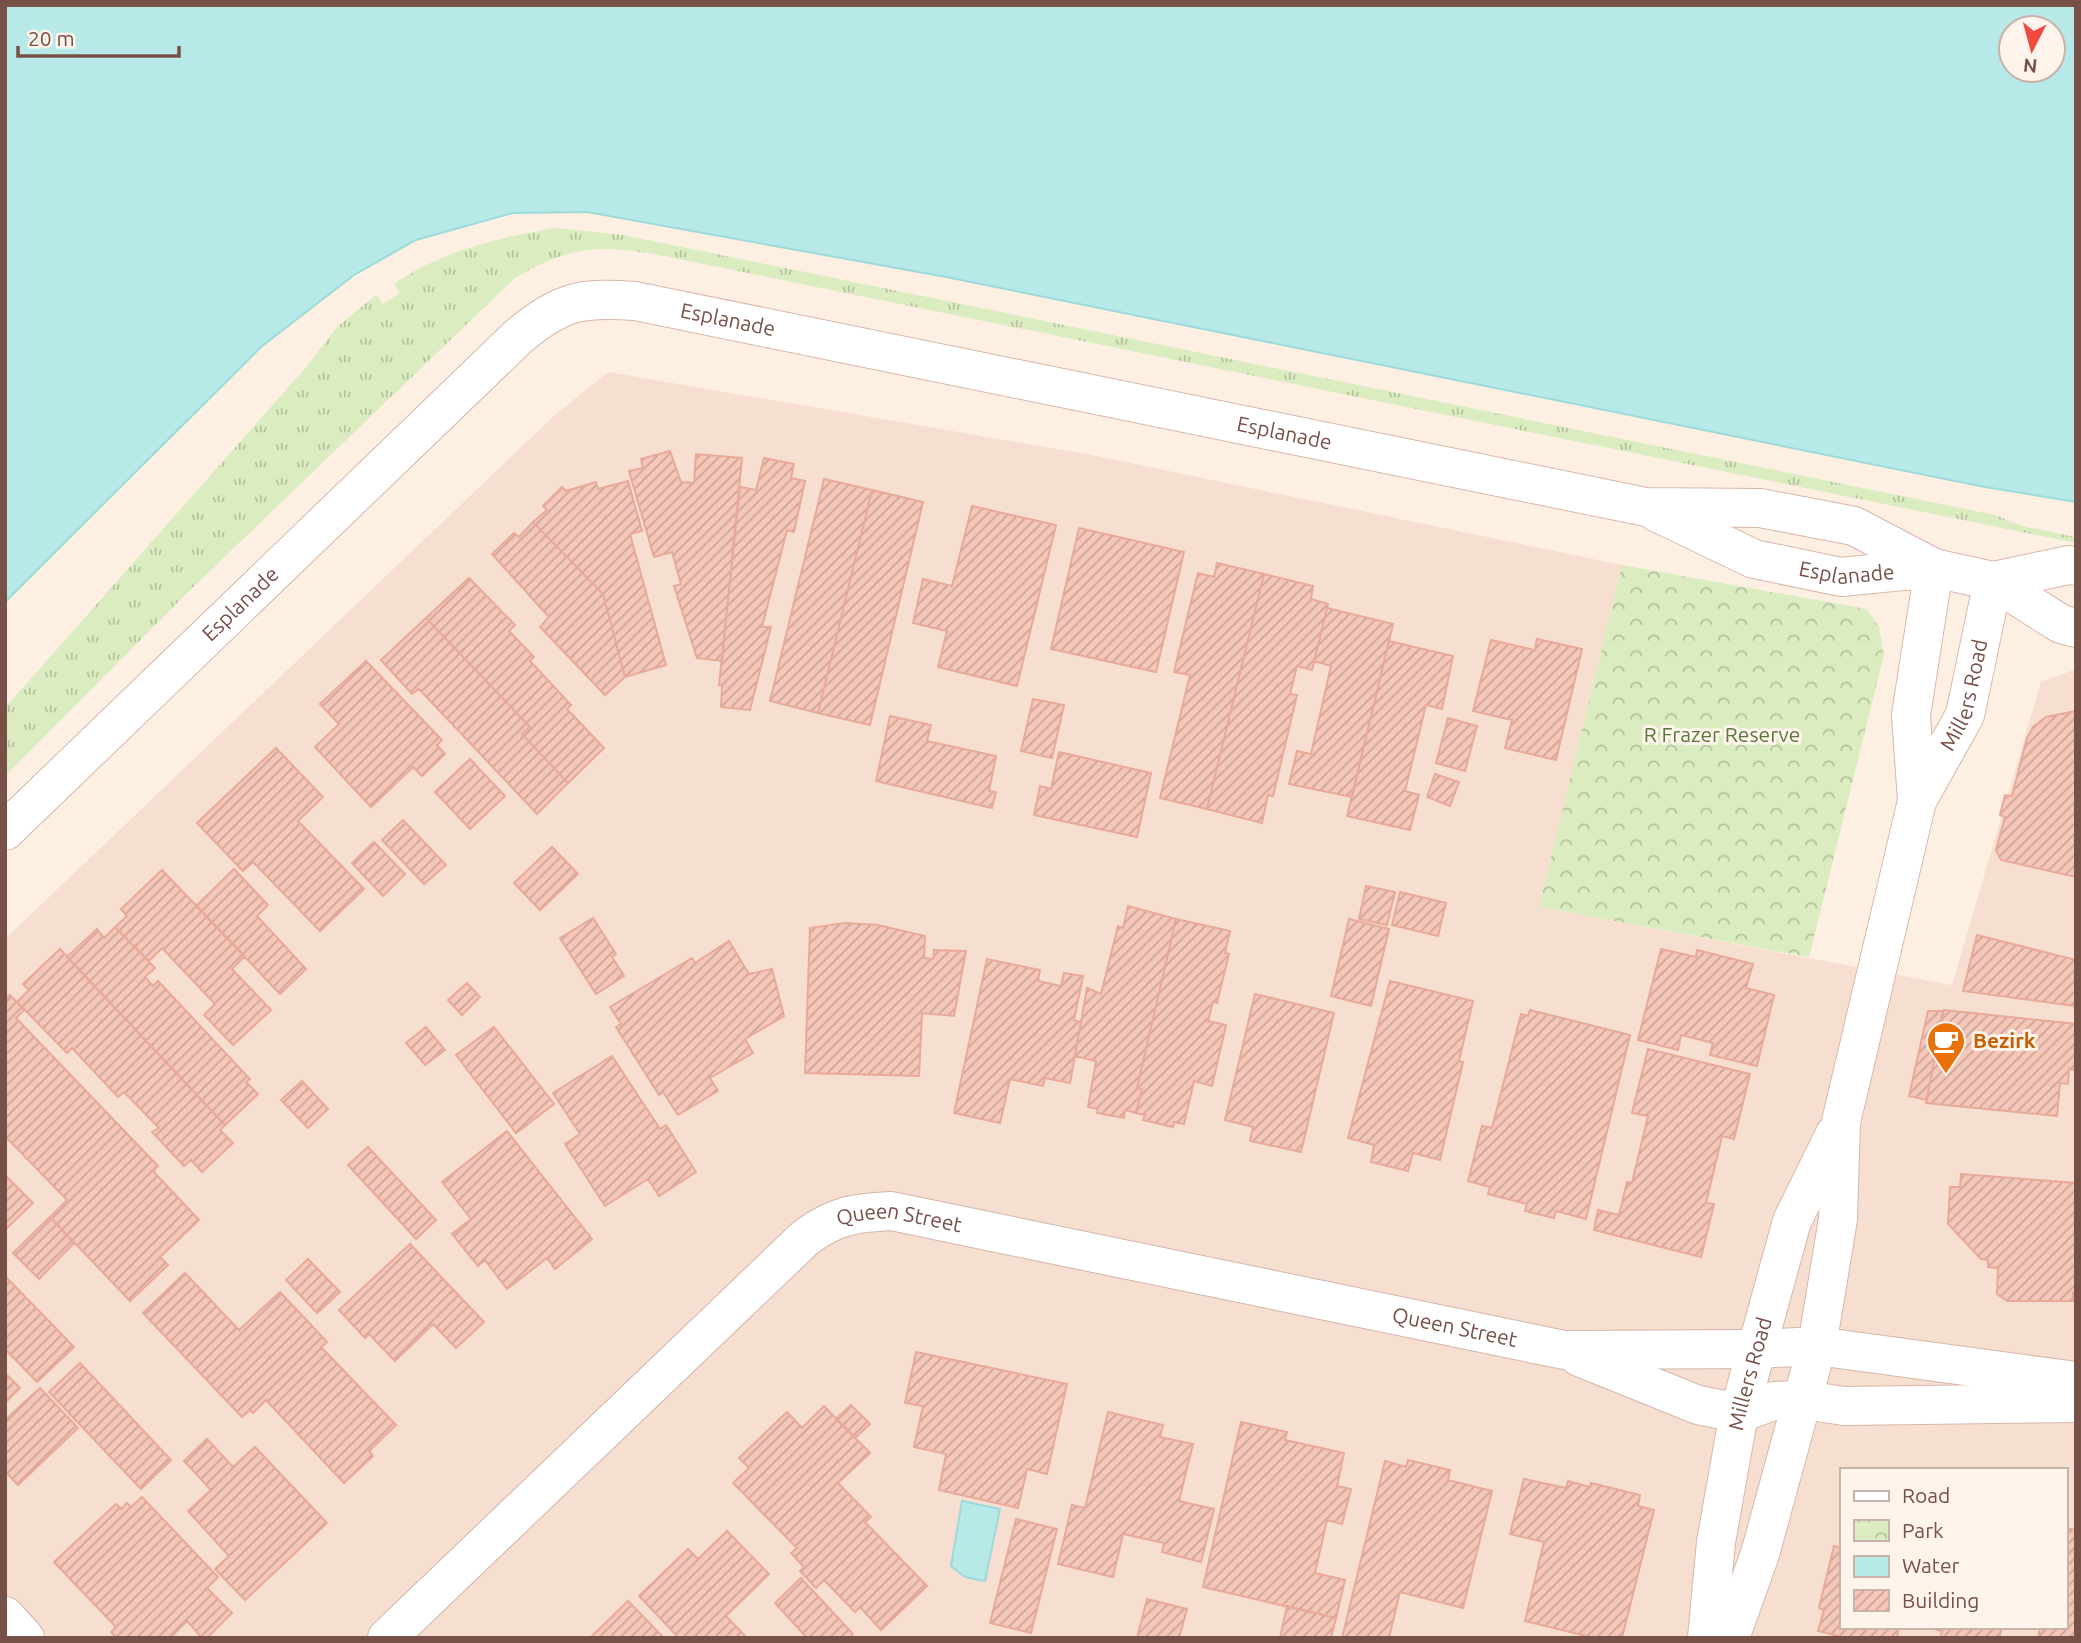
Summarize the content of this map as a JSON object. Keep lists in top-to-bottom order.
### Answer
{
  "streets": {
    "street": ["Esplanade", "Millers Road", "Queen Street"]
  },
  "crossings": [
    ["Esplanade", "Millers Road"],
    ["Millers Road", "Queen Street"]
  ],
  "parks": ["R Frazer Reserve"],
  "places": {
    "cafe": ["Bezirk"]
  },
  "legend": [
    "Road",
    "Park",
    "Water",
    "Building"
  ],
  "scale_bar": "20 m",
  "north": "bottom"
}
